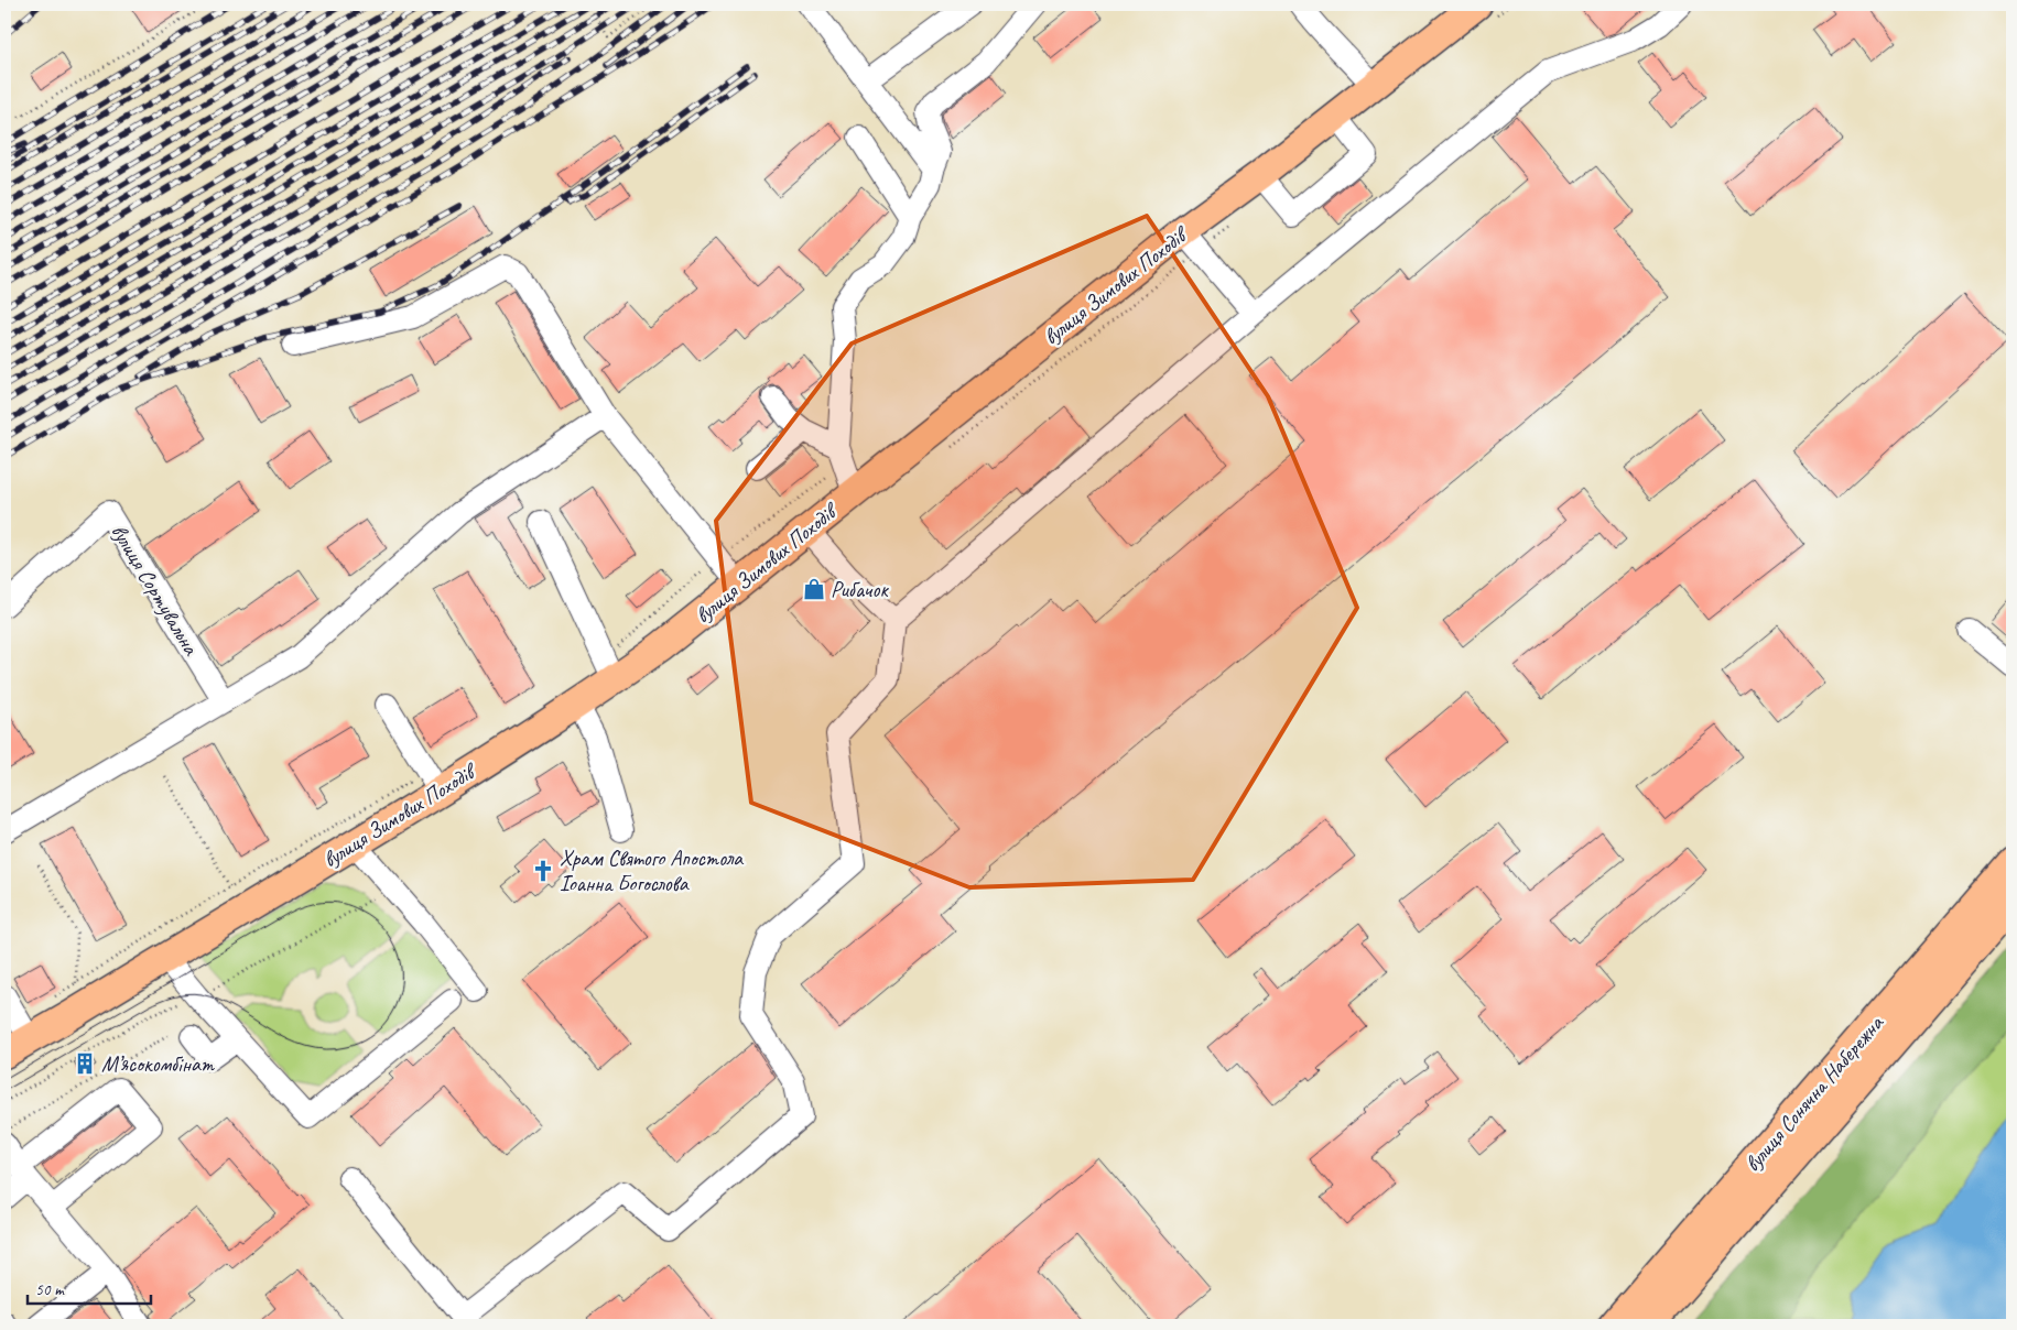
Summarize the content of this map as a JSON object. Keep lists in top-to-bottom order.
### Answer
{
  "streets": {
    "main road": ["вулиця Зимових Походів", "вулиця Сонячна Набережна"],
    "street": ["вулиця Сортувальна"]
  },
  "places": {
    "shop": ["Рибачок"],
    "church": ["Храм Святого Апостола Іоанна Богослова"],
    "building": ["М’ясокомбінат"]
  },
  "scale_bar": "50 m"
}
